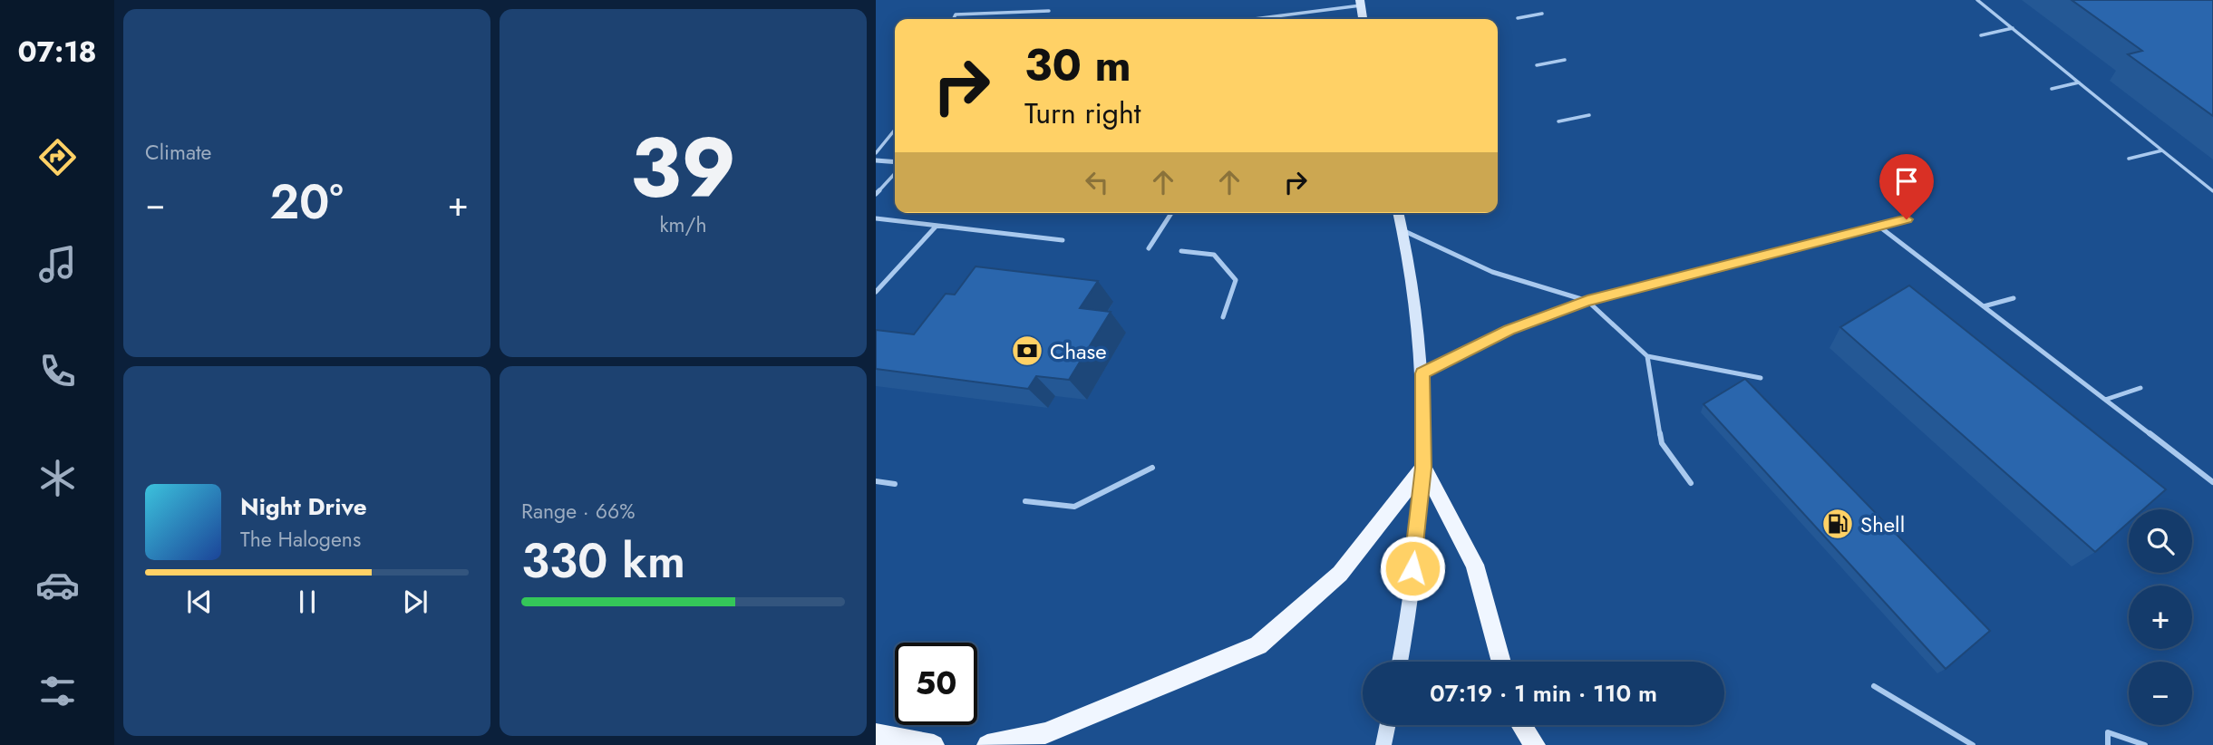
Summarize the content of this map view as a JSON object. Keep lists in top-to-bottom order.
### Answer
{
  "places": {
    "bank": ["Chase"],
    "fuel station": ["Shell"]
  },
  "page": {
    "tabs": "07:18",
    "tile": [
      "Climate",
      ["39", "km/h"],
      ["Range · 66%", "330 km"]
    ],
    "turn": ["30 m", "Turn right"],
    "heat": ["−", "20°", "+"],
    "song": ["Night Drive", "The Halogens"],
    "map_buttons": ["+", "−"],
    "limit": "50",
    "trip": "07:19 · 1 min · 110 m"
  }
}
